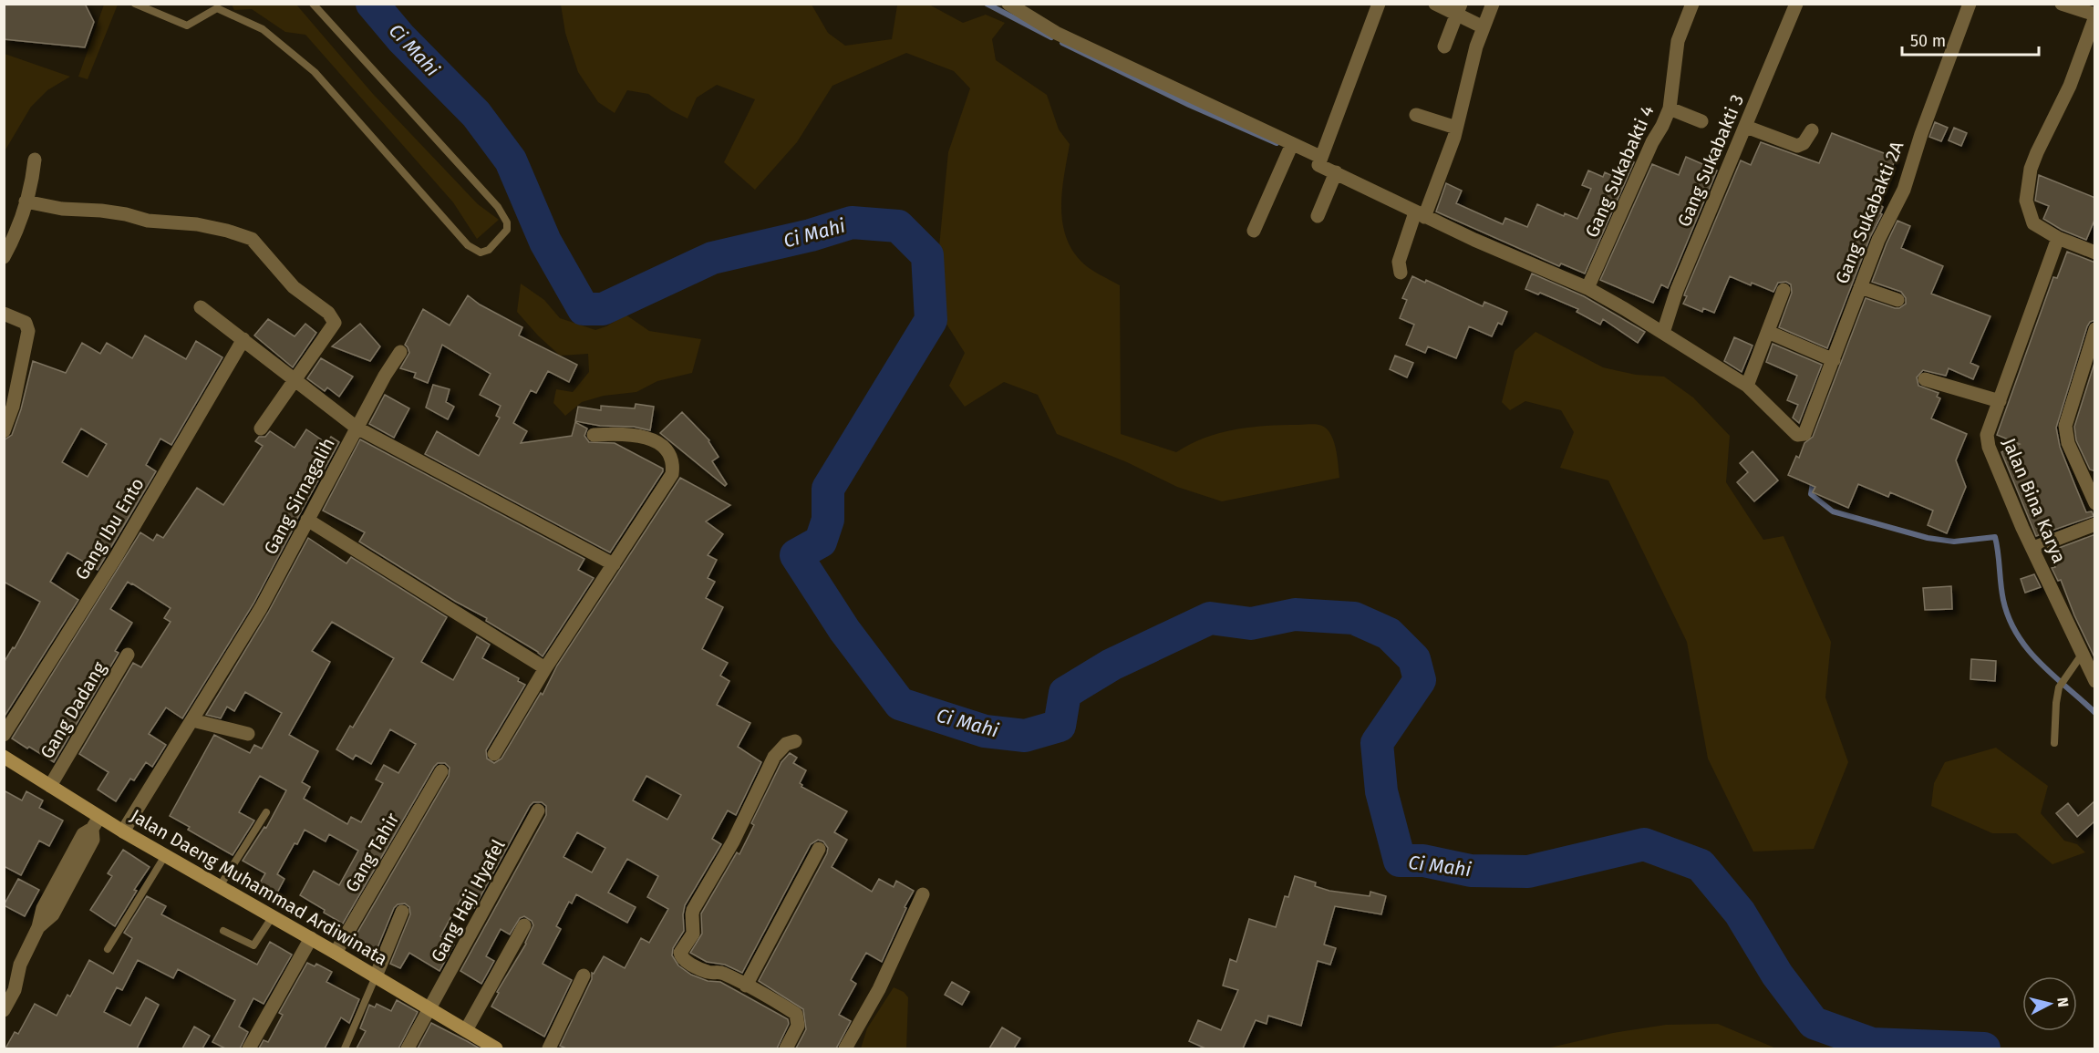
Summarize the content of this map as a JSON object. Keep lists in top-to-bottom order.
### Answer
{
  "streets": {
    "main road": ["Jalan Daeng Muhammad Ardiwinata"],
    "street": [
      "Gang Sukabakti 3",
      "Gang Sukabakti 4",
      "Gang Sukabakti 2A",
      "Gang Sirnagalih",
      "Jalan Bina Karya",
      "Gang Ibu Ento",
      "Gang Dadang",
      "Gang Tahir",
      "Gang Haji Hyafel"
    ]
  },
  "crossings": [
    ["Gang Sirnagalih", "Jalan Daeng Muhammad Ardiwinata"],
    ["Gang Dadang", "Jalan Daeng Muhammad Ardiwinata"],
    ["Gang Tahir", "Jalan Daeng Muhammad Ardiwinata"],
    ["Jalan Daeng Muhammad Ardiwinata", "Gang Haji Hyafel"]
  ],
  "water": ["Ci Mahi"],
  "scale_bar": "50 m",
  "north": "right"
}
